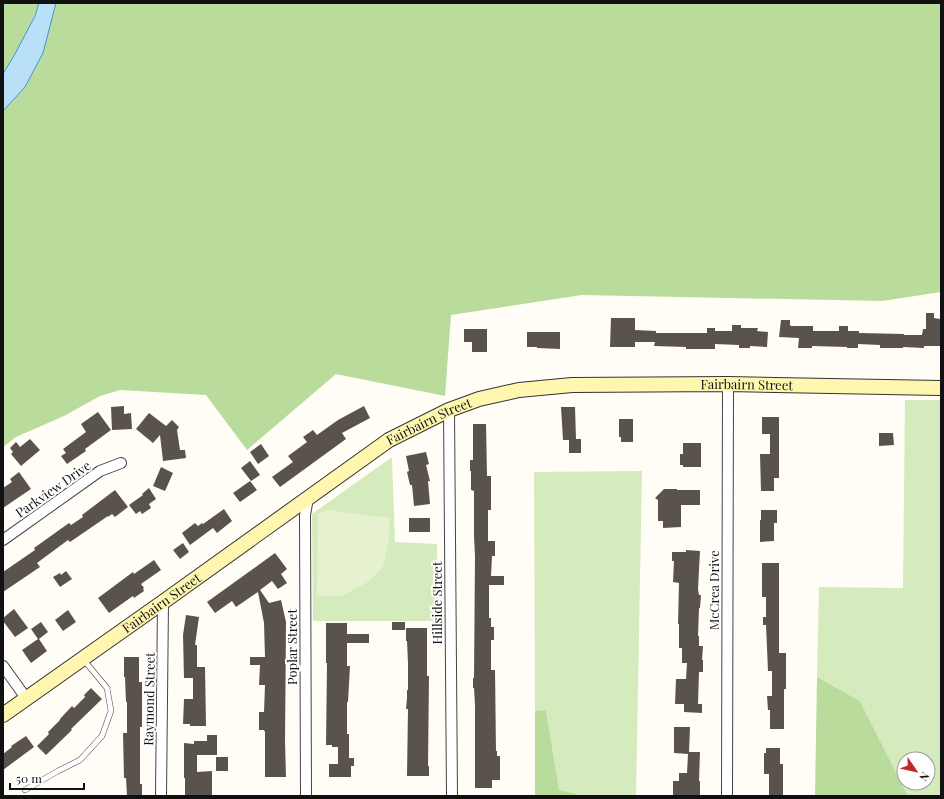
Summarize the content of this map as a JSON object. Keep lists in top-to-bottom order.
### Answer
{
  "streets": {
    "main road": ["Fairbairn Street"],
    "street": [
      "Parkview Drive",
      "McCrea Drive",
      "Hillside Street",
      "Poplar Street",
      "Raymond Street"
    ]
  },
  "crossings": [
    ["Fairbairn Street", "McCrea Drive"],
    ["Fairbairn Street", "Hillside Street"],
    ["Fairbairn Street", "Poplar Street"],
    ["Fairbairn Street", "Raymond Street"]
  ],
  "scale_bar": "50 m",
  "north": "bottom right"
}
